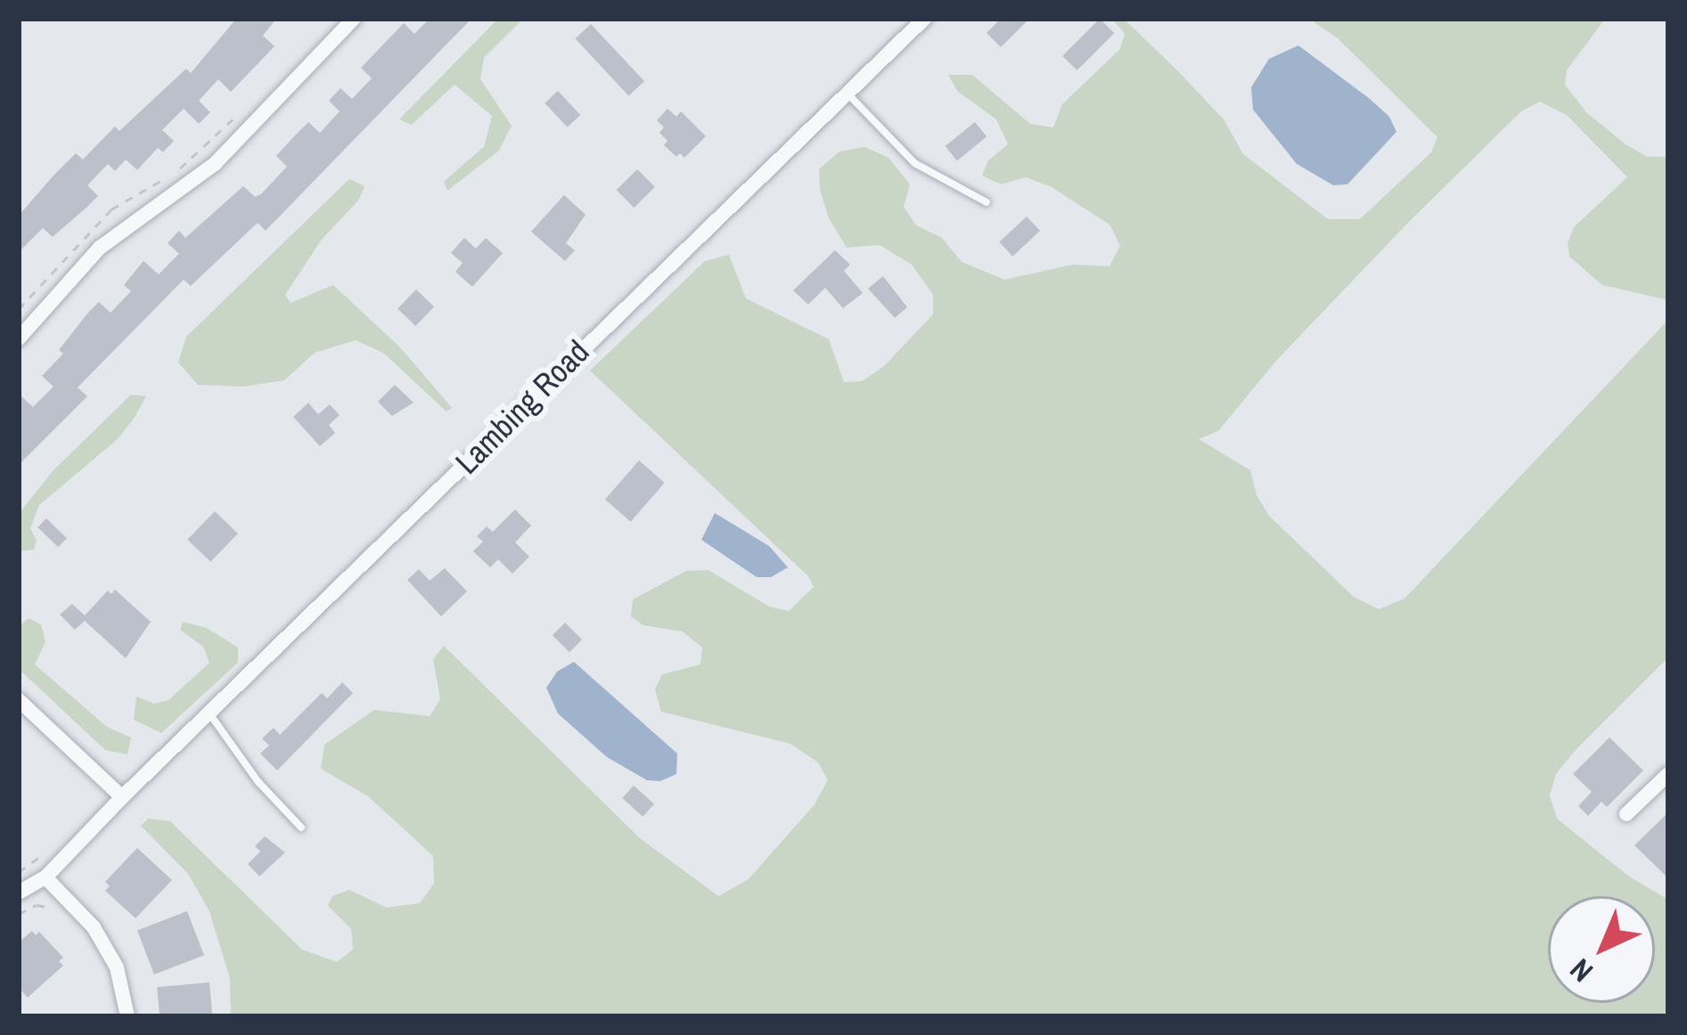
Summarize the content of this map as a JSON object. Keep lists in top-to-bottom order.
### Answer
{
  "streets": {
    "street": ["Lambing Road"]
  },
  "north": "bottom left"
}
